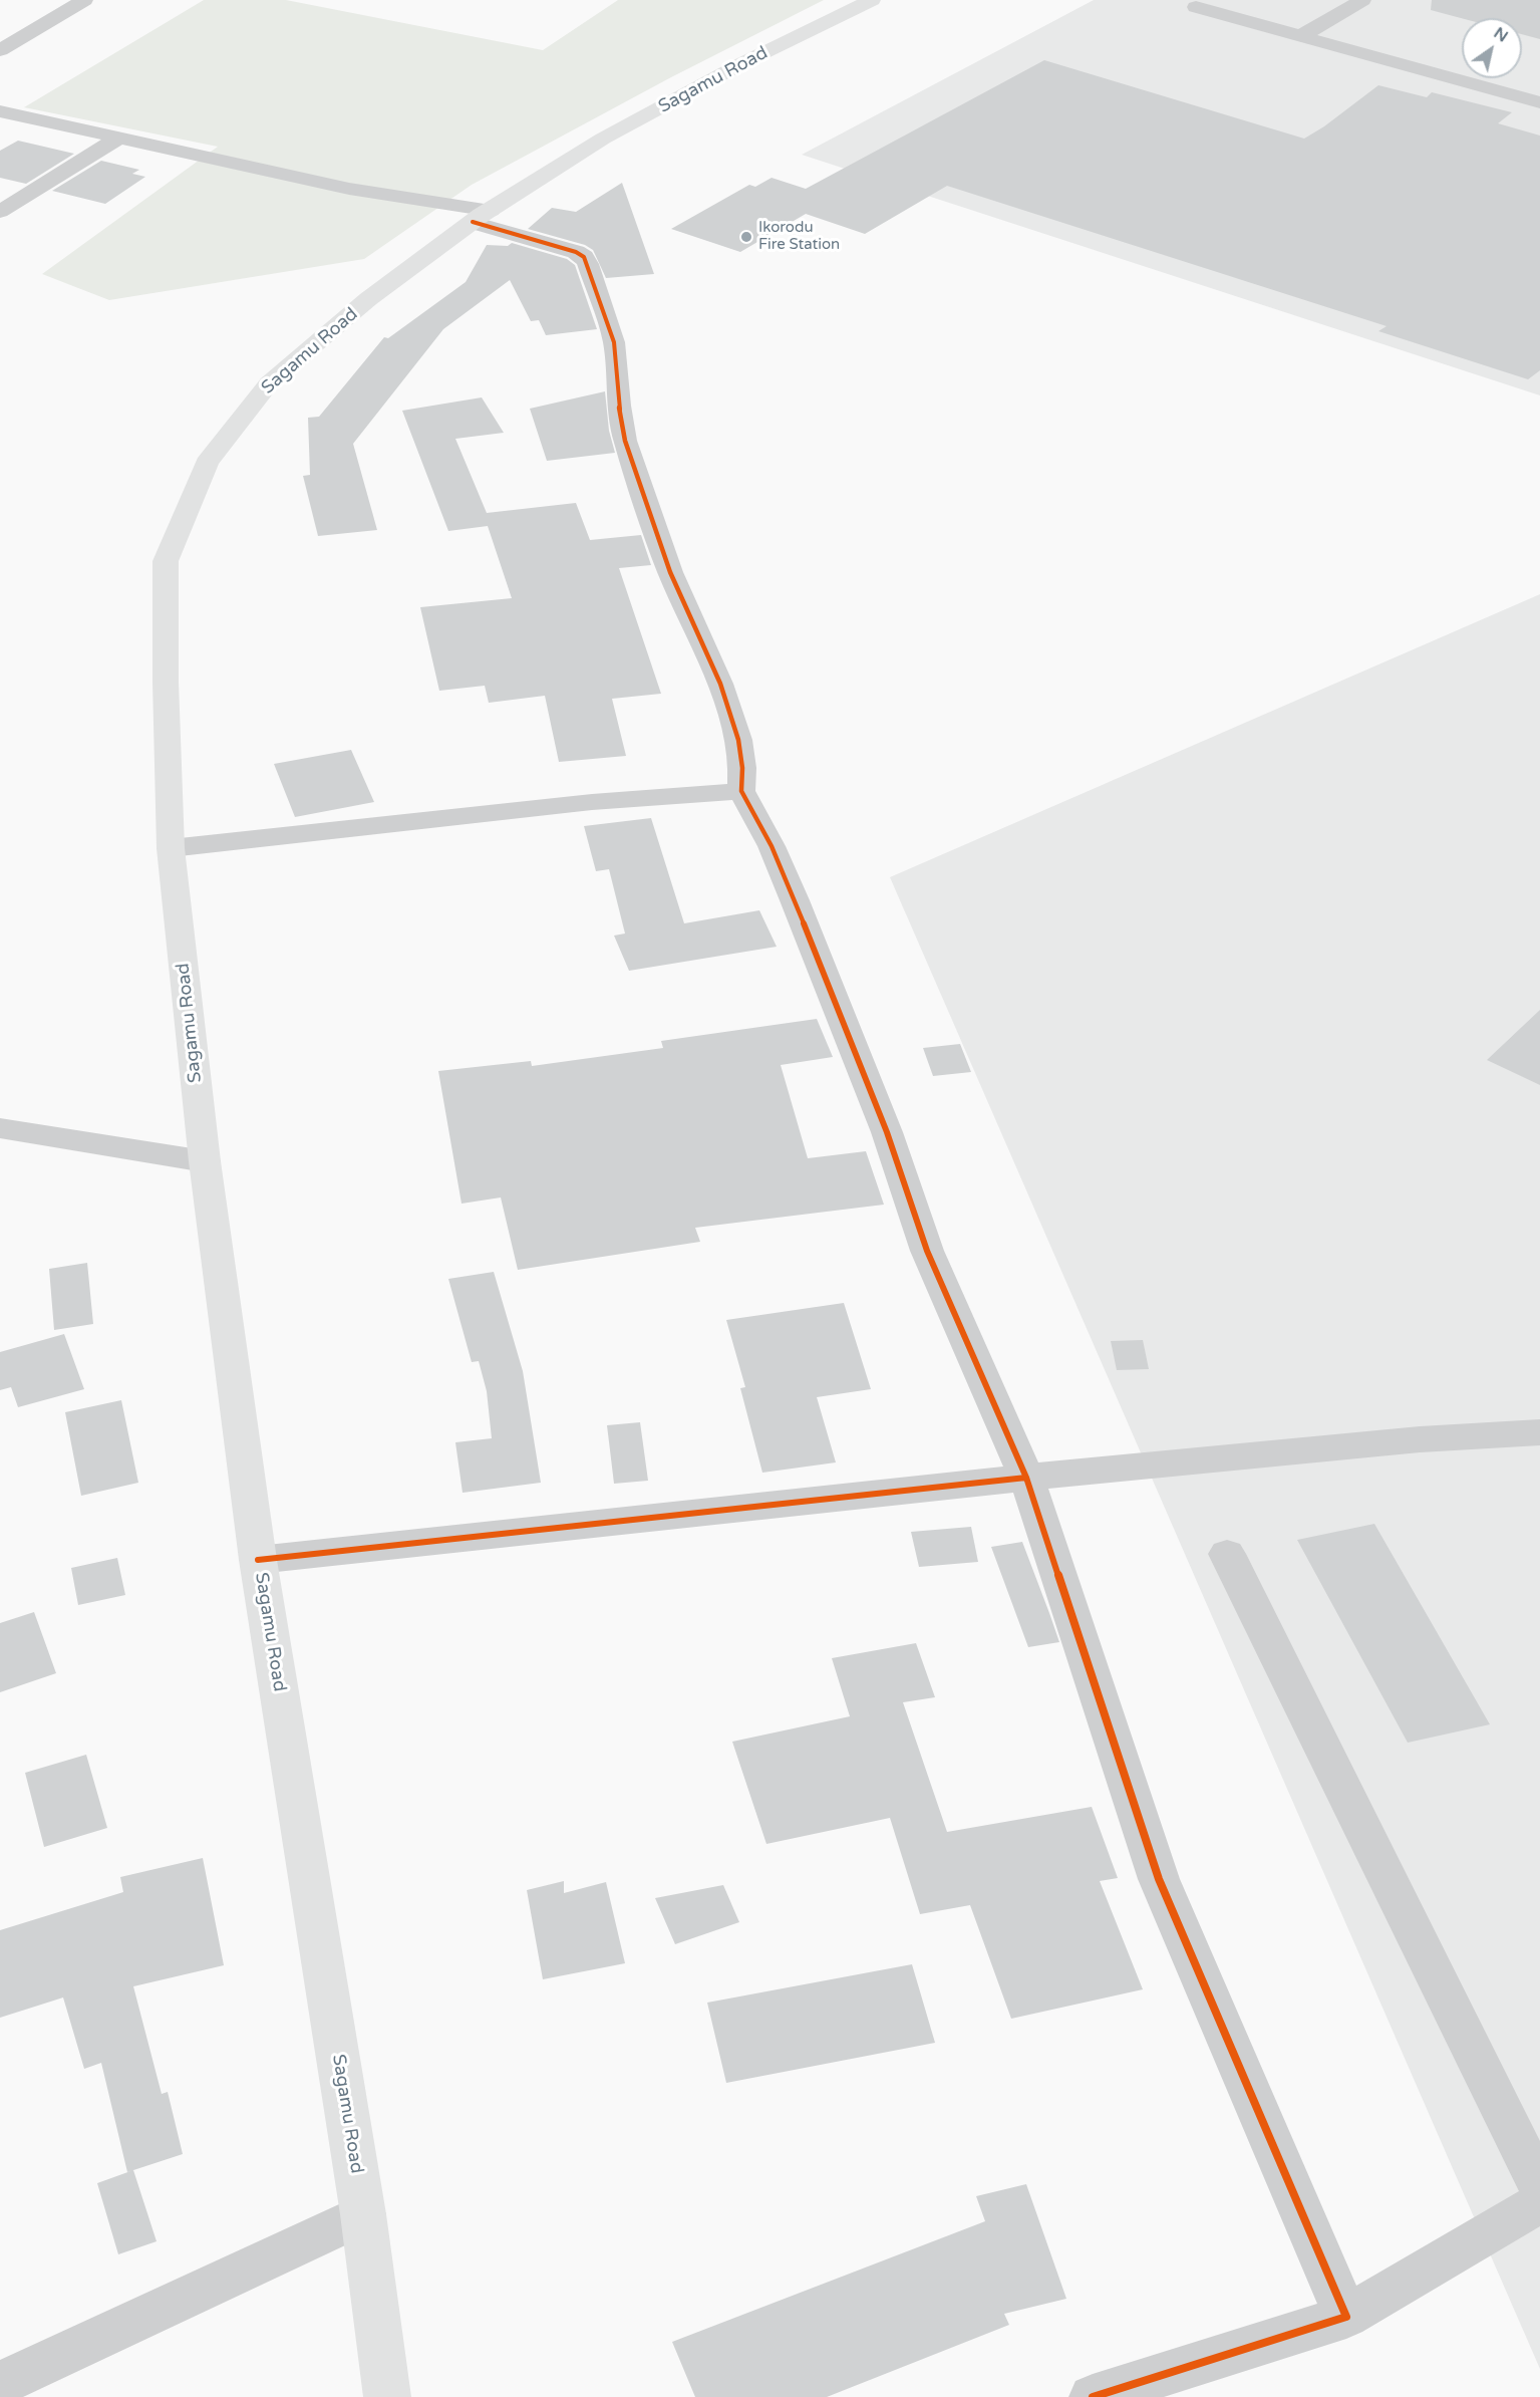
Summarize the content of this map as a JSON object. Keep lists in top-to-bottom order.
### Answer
{
  "streets": {
    "highway": ["Sagamu Road"]
  },
  "places": ["Ikorodu Fire Station"],
  "north": "top right"
}
